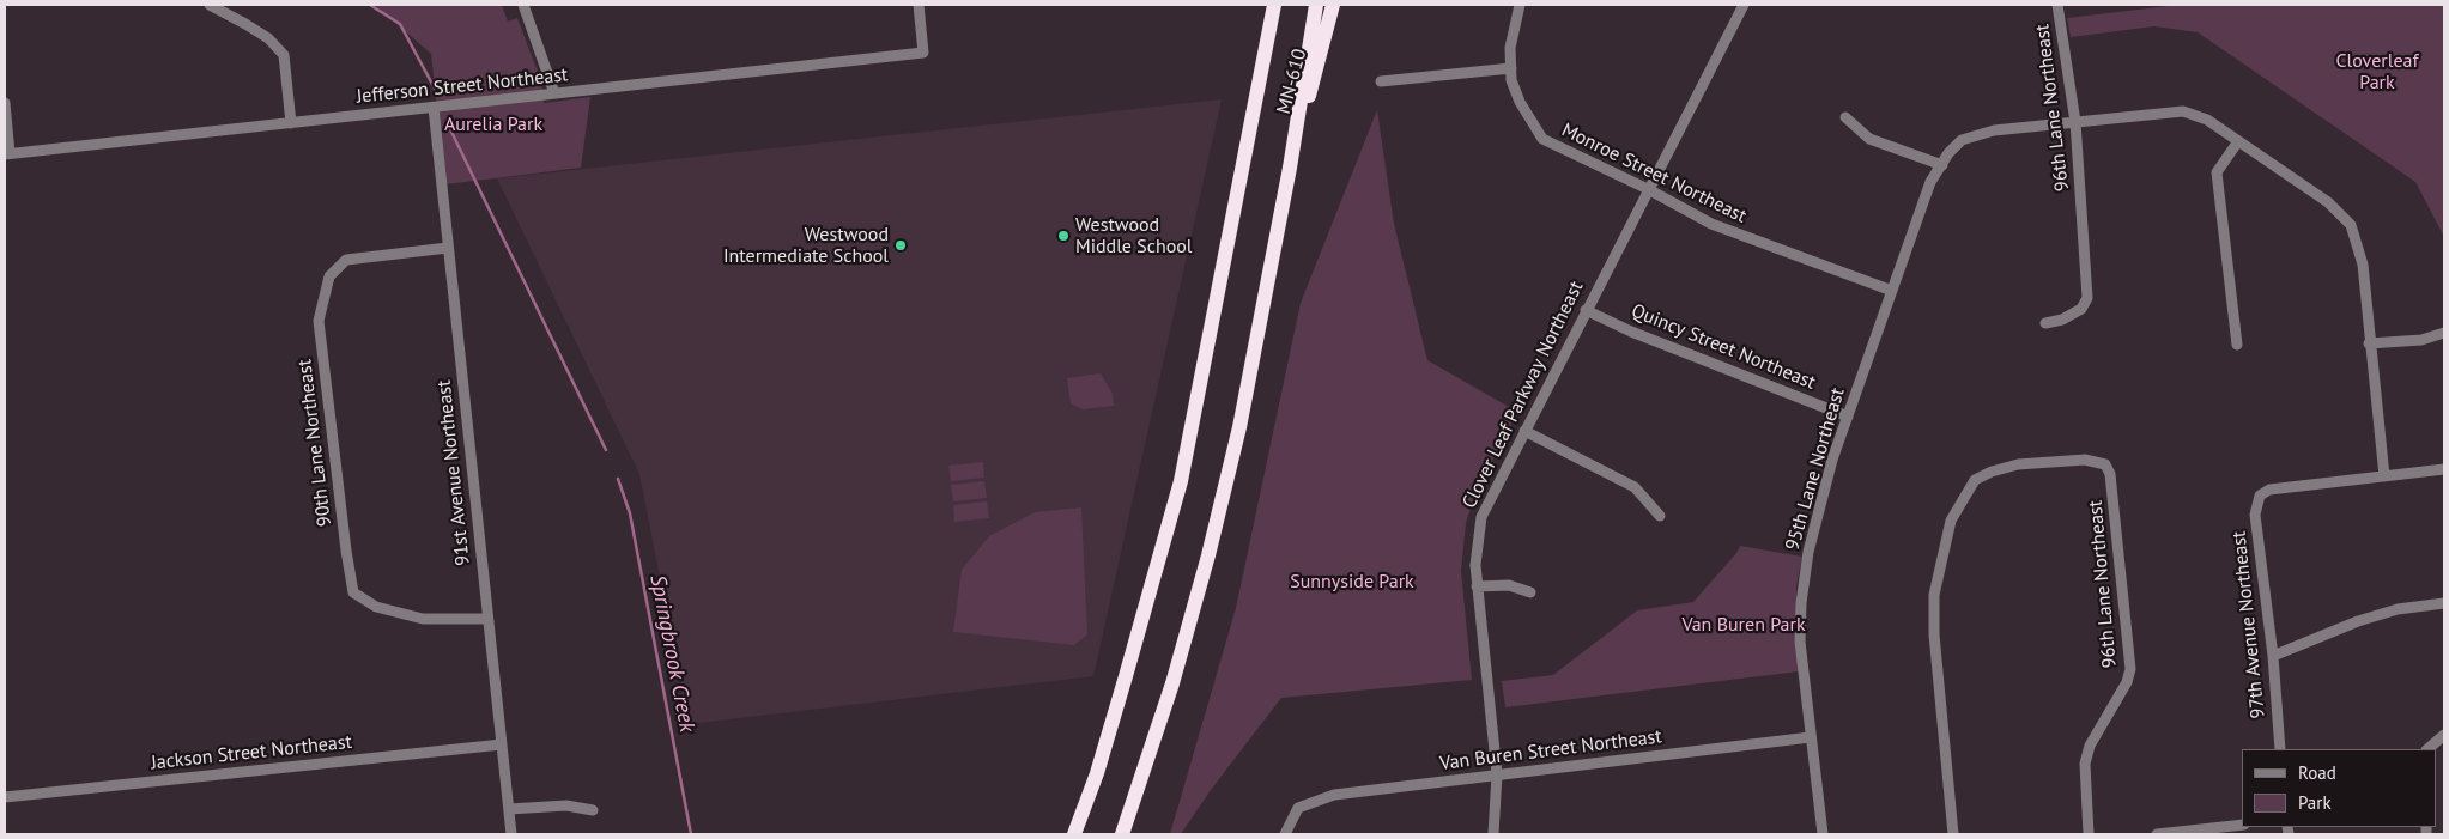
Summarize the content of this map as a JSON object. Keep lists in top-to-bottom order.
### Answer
{
  "streets": {
    "highway": ["MN-610"],
    "street": [
      "Jefferson Street Northeast",
      "96th Lane Northeast",
      "Monroe Street Northeast",
      "Quincy Street Northeast",
      "Clover Leaf Parkway Northeast",
      "90th Lane Northeast",
      "95th Lane Northeast",
      "91st Avenue Northeast",
      "97th Avenue Northeast",
      "Van Buren Street Northeast",
      "Jackson Street Northeast"
    ]
  },
  "crossings": [
    ["Jefferson Street Northeast", "91st Avenue Northeast"],
    ["96th Lane Northeast", "95th Lane Northeast"],
    ["Monroe Street Northeast", "Clover Leaf Parkway Northeast"],
    ["Monroe Street Northeast", "95th Lane Northeast"],
    ["Quincy Street Northeast", "Clover Leaf Parkway Northeast"],
    ["Quincy Street Northeast", "95th Lane Northeast"],
    ["Clover Leaf Parkway Northeast", "Van Buren Street Northeast"],
    ["90th Lane Northeast", "91st Avenue Northeast"],
    ["95th Lane Northeast", "97th Avenue Northeast"],
    ["95th Lane Northeast", "Van Buren Street Northeast"],
    ["91st Avenue Northeast", "Jackson Street Northeast"]
  ],
  "water": ["Springbrook Creek"],
  "parks": [
    "Cloverleaf Park",
    "Aurelia Park",
    "Sunnyside Park",
    "Van Buren Park"
  ],
  "places": ["Westwood Middle School", "Westwood Intermediate School"],
  "legend": ["Road", "Park"]
}
